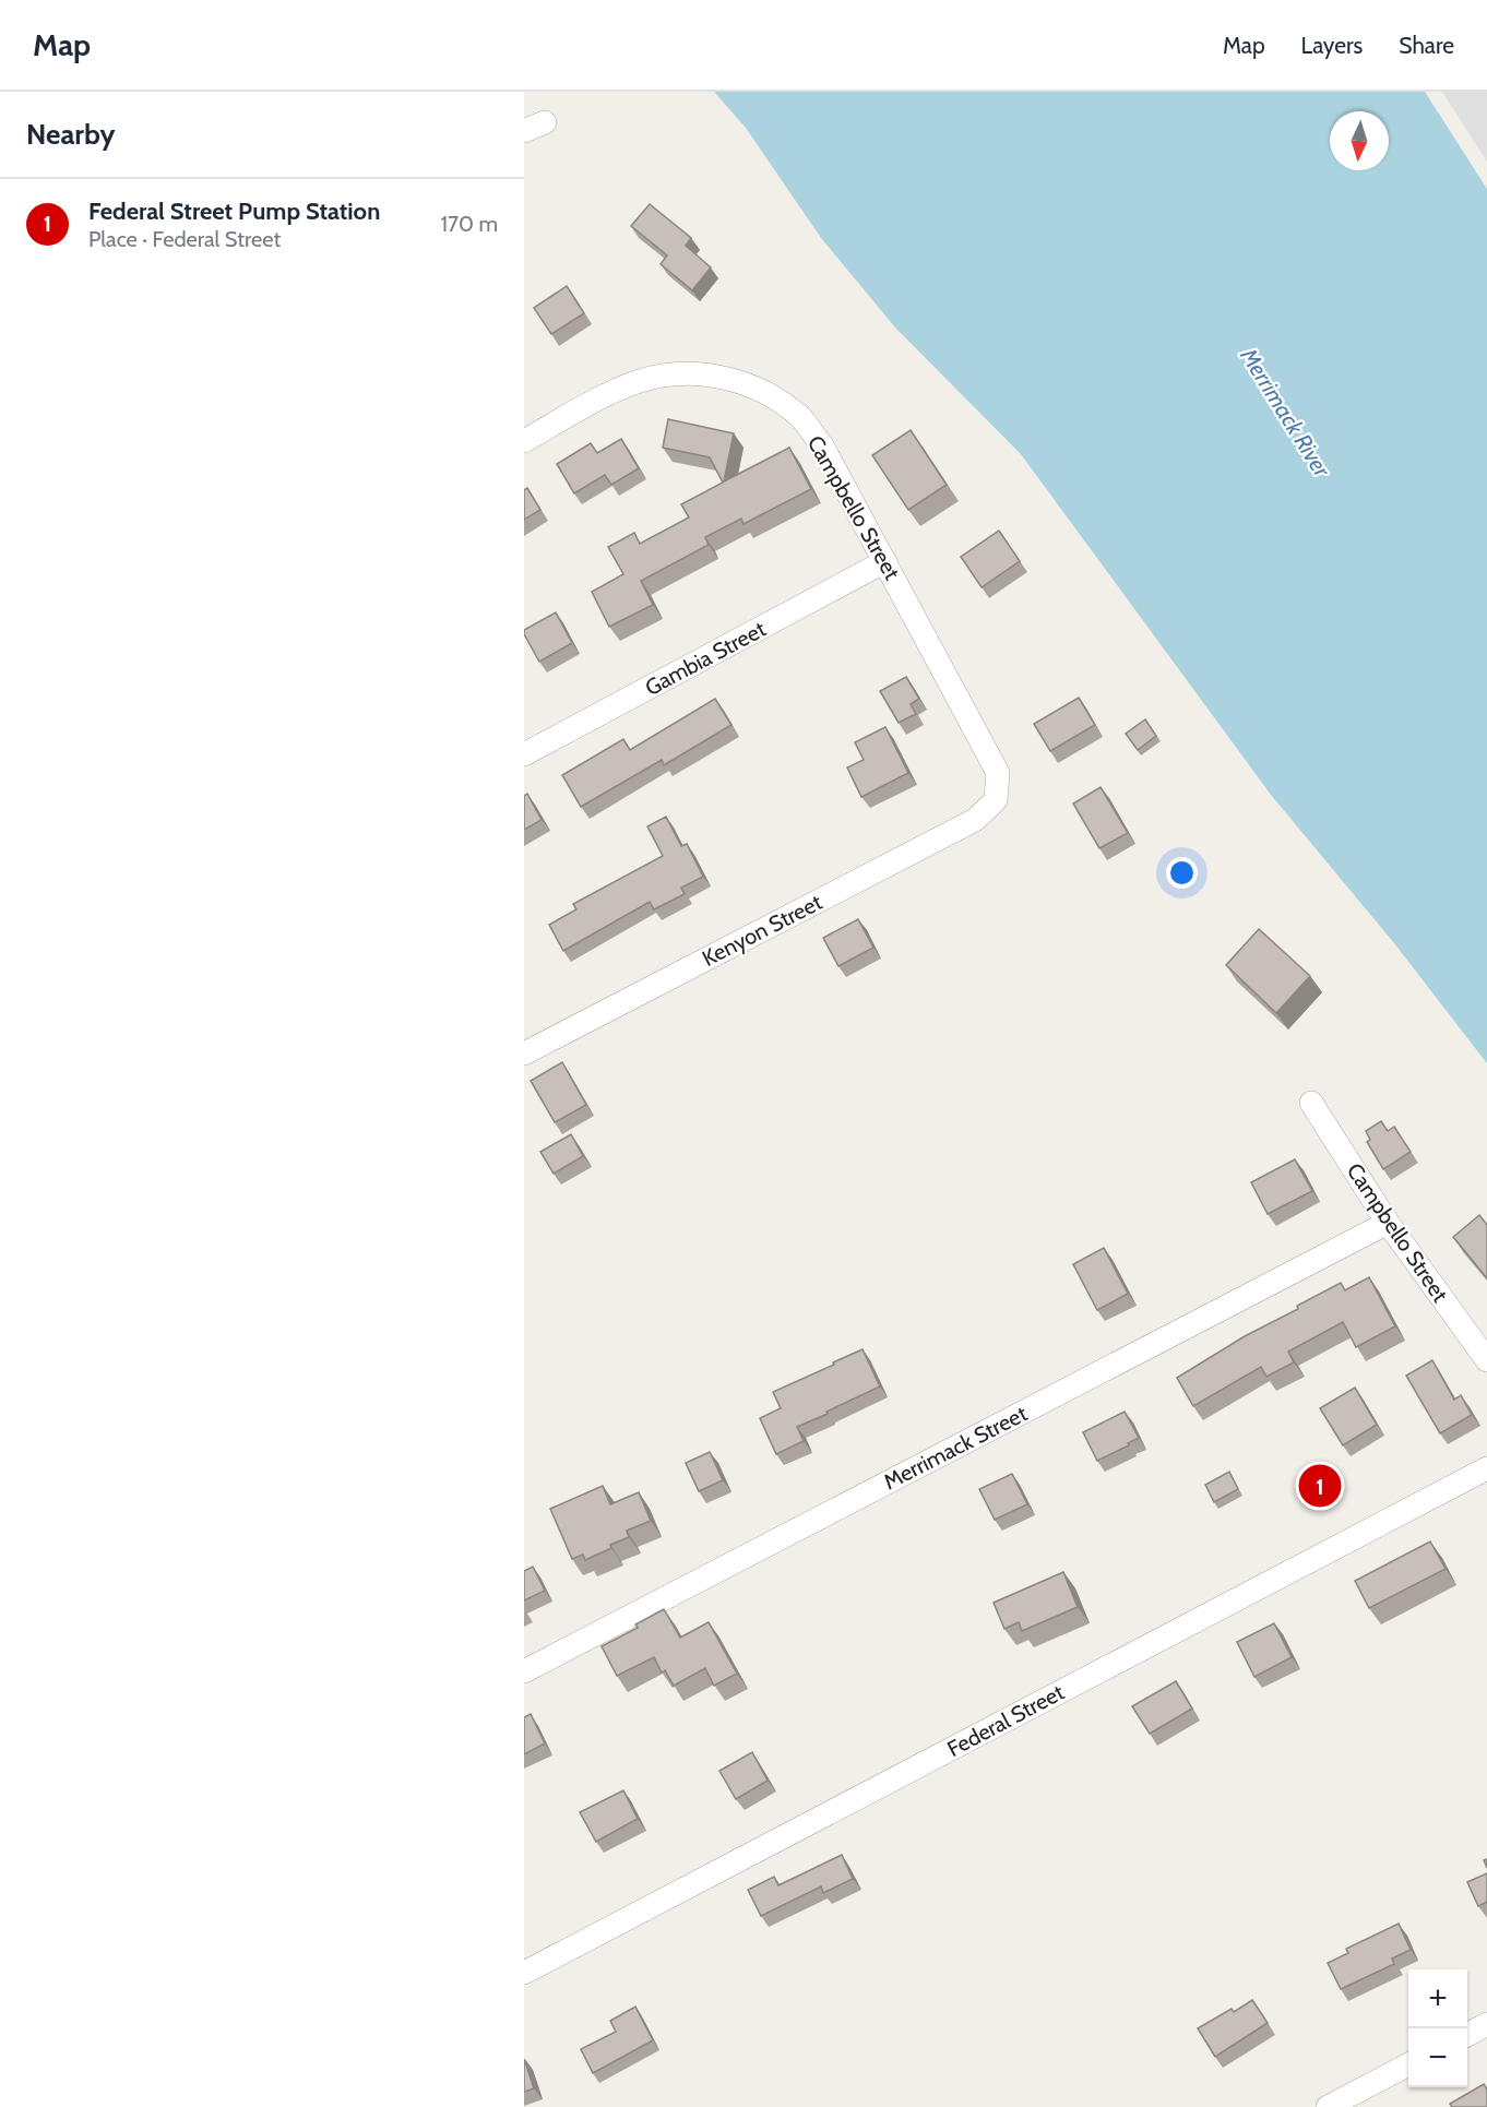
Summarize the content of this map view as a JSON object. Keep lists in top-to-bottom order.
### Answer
{
  "streets": {
    "street": [
      "Campbello Street",
      "Gambia Street",
      "Kenyon Street",
      "Merrimack Street",
      "Federal Street"
    ]
  },
  "crossings": [
    ["Campbello Street", "Gambia Street"],
    ["Campbello Street", "Kenyon Street"],
    ["Campbello Street", "Merrimack Street"]
  ],
  "water": ["Merrimack River"],
  "north": "bottom",
  "page": {
    "header": "Map",
    "nav": ["Map", "Layers", "Share"],
    "heading": "Nearby",
    "list": [
      {
        "mark": "1",
        "name": "Federal Street Pump Station",
        "note": "Place · Federal Street",
        "value": "170 m"
      }
    ],
    "pins": "1",
    "map_buttons": ["+", "−"]
  }
}
